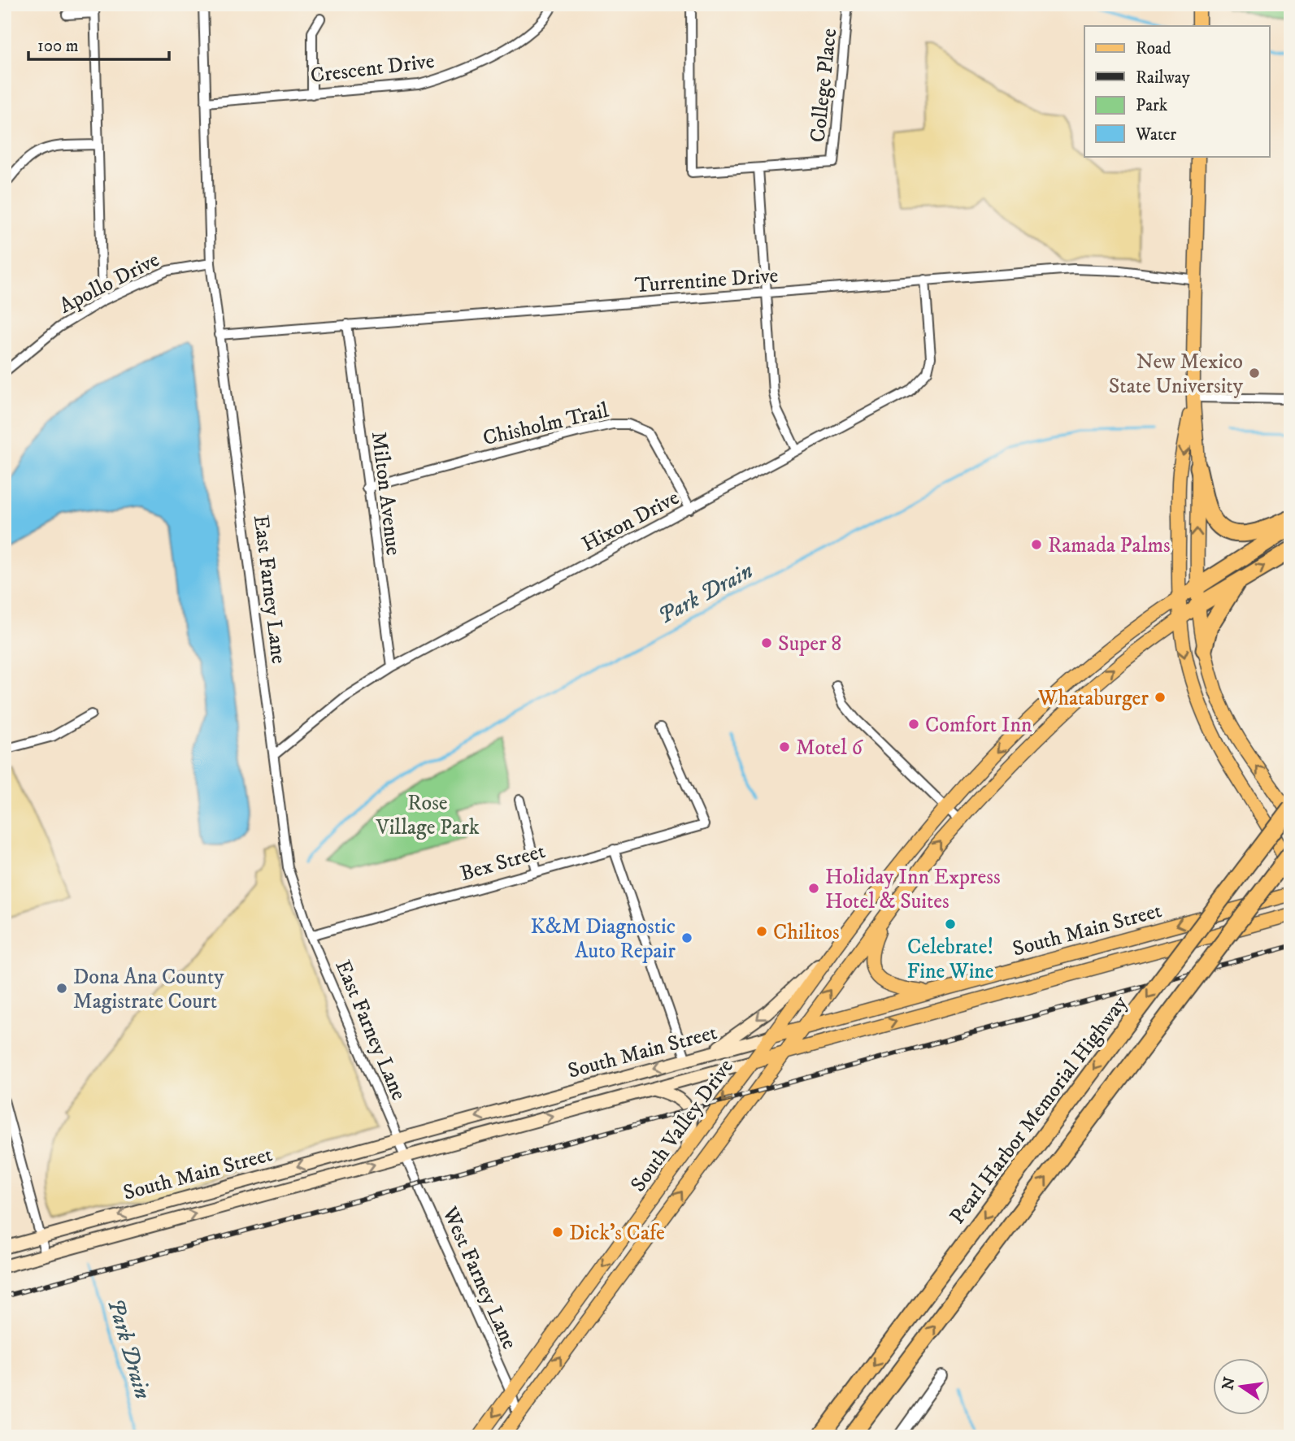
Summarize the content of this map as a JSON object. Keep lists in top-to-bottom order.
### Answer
{
  "streets": {
    "highway": ["Pearl Harbor Memorial Highway"],
    "main road": ["South Main Street", "South Valley Drive"],
    "street": [
      "Crescent Drive",
      "College Place",
      "Turrentine Drive",
      "Apollo Drive",
      "Chisholm Trail",
      "Milton Avenue",
      "Hixon Drive",
      "East Farney Lane",
      "Bex Street",
      "West Farney Lane"
    ]
  },
  "crossings": [
    ["Crescent Drive", "East Farney Lane"],
    ["Turrentine Drive", "Milton Avenue"],
    ["Turrentine Drive", "Hixon Drive"],
    ["Turrentine Drive", "East Farney Lane"],
    ["Apollo Drive", "East Farney Lane"],
    ["Chisholm Trail", "Milton Avenue"],
    ["Chisholm Trail", "Hixon Drive"],
    ["Milton Avenue", "Hixon Drive"],
    ["Hixon Drive", "East Farney Lane"],
    ["East Farney Lane", "Bex Street"],
    ["East Farney Lane", "South Main Street"],
    ["East Farney Lane", "West Farney Lane"],
    ["South Main Street", "South Valley Drive"],
    ["South Main Street", "West Farney Lane"],
    ["South Valley Drive", "West Farney Lane"]
  ],
  "water": ["Park Drain"],
  "parks": ["Rose Village Park"],
  "places": [
    "New Mexico State University",
    "Ramada Palms",
    "Super 8",
    "Whataburger",
    "Comfort Inn",
    "Motel 6",
    "Holiday Inn Express Hotel & Suites",
    "Celebrate! Fine Wine",
    "Chilitos",
    "K&M Diagnostic Auto Repair",
    "Dona Ana County Magistrate Court",
    "Dick's Cafe"
  ],
  "legend": [
    "Road",
    "Railway",
    "Park",
    "Water"
  ],
  "scale_bar": "100 m",
  "north": "left"
}
